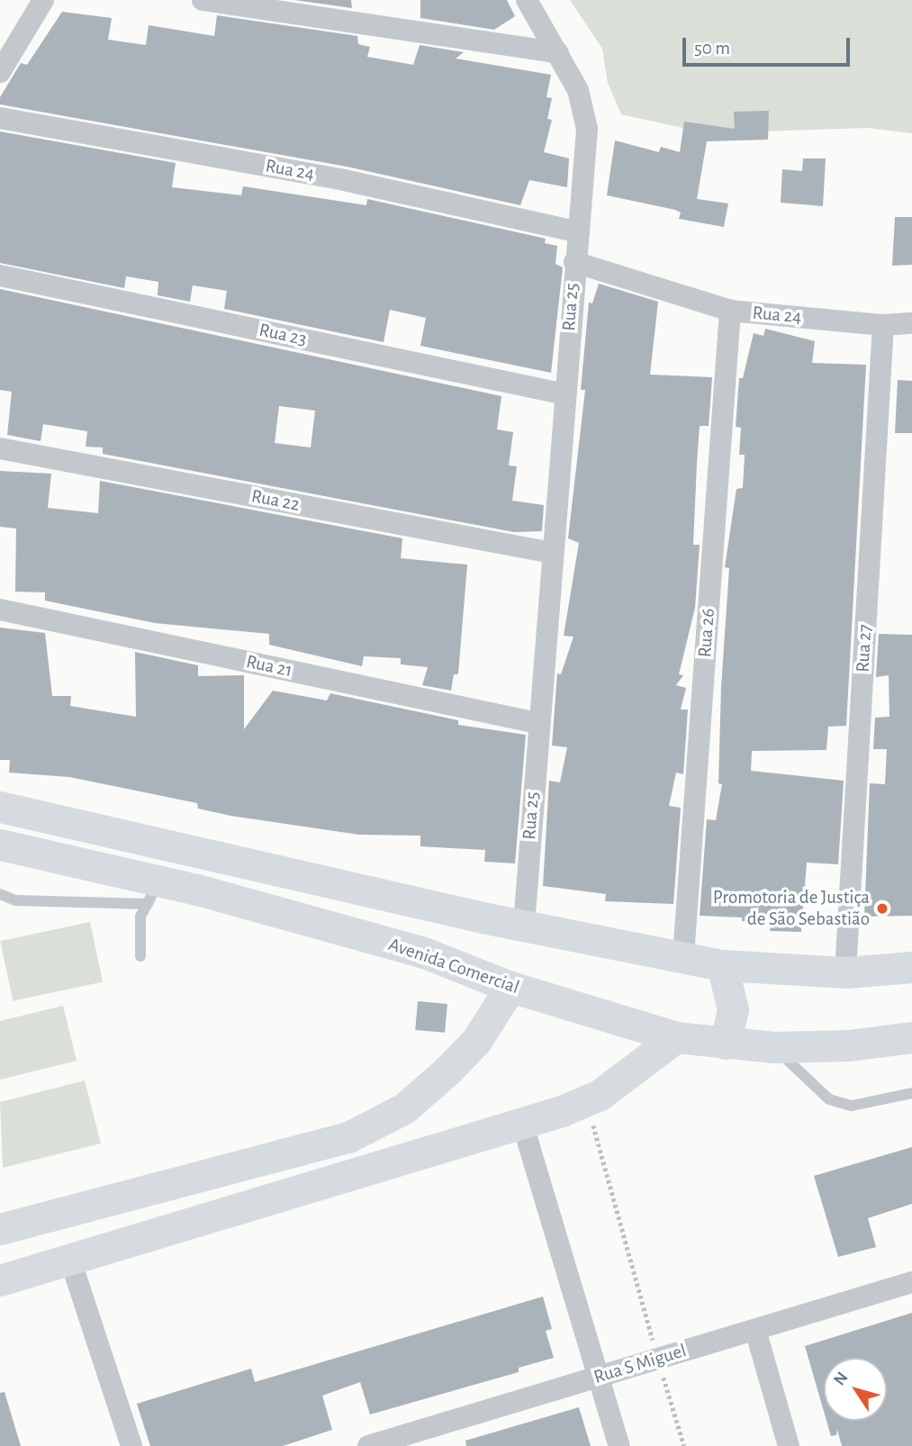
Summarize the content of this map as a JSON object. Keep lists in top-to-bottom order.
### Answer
{
  "streets": {
    "street": [
      "Rua 24",
      "Rua 25",
      "Rua 23",
      "Rua 22",
      "Rua 26",
      "Rua 27",
      "Rua 21",
      "Avenida Comercial",
      "Rua S Miguel"
    ]
  },
  "crossings": [
    ["Rua 24", "Rua 25"],
    ["Rua 24", "Rua 26"],
    ["Rua 24", "Rua 27"],
    ["Rua 25", "Rua 23"],
    ["Rua 25", "Rua 22"],
    ["Rua 25", "Rua 21"]
  ],
  "places": ["Promotoria de Justiça de São Sebastião"],
  "scale_bar": "50 m",
  "north": "top left"
}
